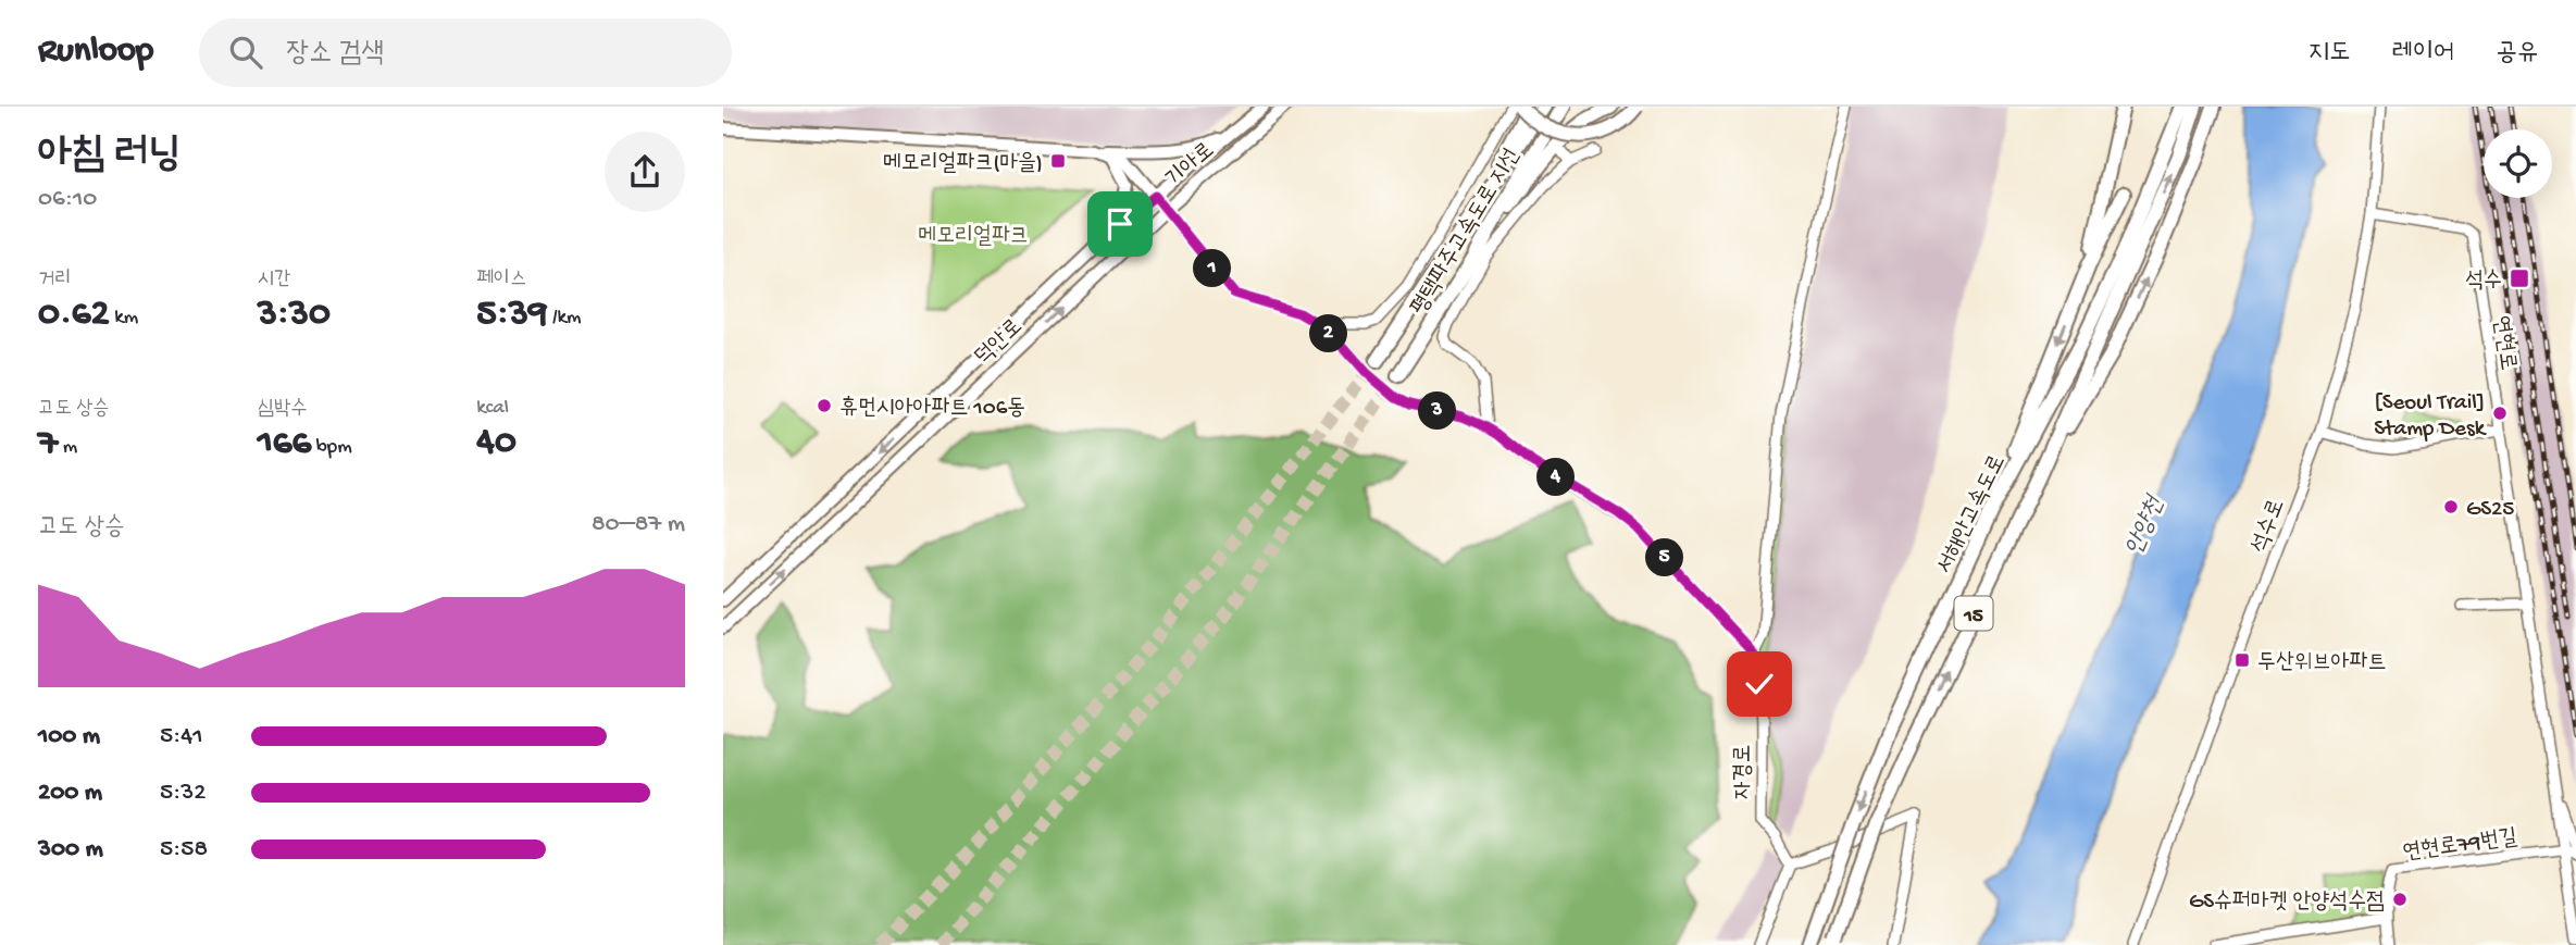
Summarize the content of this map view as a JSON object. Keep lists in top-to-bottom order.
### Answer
{
  "streets": {
    "highway": ["평택파주고속도로 지선", "서해안고속도로", "15"],
    "main road": ["기아로", "덕안로"],
    "street": [
      "연현로",
      "석수로",
      "자경로",
      "연현로79번길"
    ]
  },
  "crossings": [
    ["기아로", "덕안로"],
    ["연현로", "석수로"],
    ["연현로", "연현로79번길"]
  ],
  "water": ["안양천"],
  "parks": ["메모리얼파크"],
  "places": {
    "transit": ["메모리얼파크(마을)", "석수", "두산위브아파트"],
    "other": [
      "휴먼시아아파트 106동",
      "[Seoul Trail] Stamp Desk",
      "GS25",
      "GS슈퍼마켓 안양석수점"
    ]
  },
  "page": {
    "header": "Runloop",
    "search": "장소 검색",
    "nav": ["지도", "레이어", "공유"],
    "heading": ["아침 러닝", "06:10"],
    "stats": [
      ["거리", "0.62 km"],
      ["시간", "3:30"],
      ["페이스", "5:39 /km"],
      ["고도 상승", "7 m"],
      ["심박수", "166 bpm"],
      ["kcal", "40"]
    ],
    "pins": [
      "1",
      "2",
      "3",
      "4",
      "5"
    ],
    "chart": ["고도 상승", "80–87 m"],
    "list": [
      {
        "name": "100 m",
        "note": "5:41"
      },
      {
        "name": "200 m",
        "note": "5:32"
      },
      {
        "name": "300 m",
        "note": "5:58"
      }
    ]
  }
}
